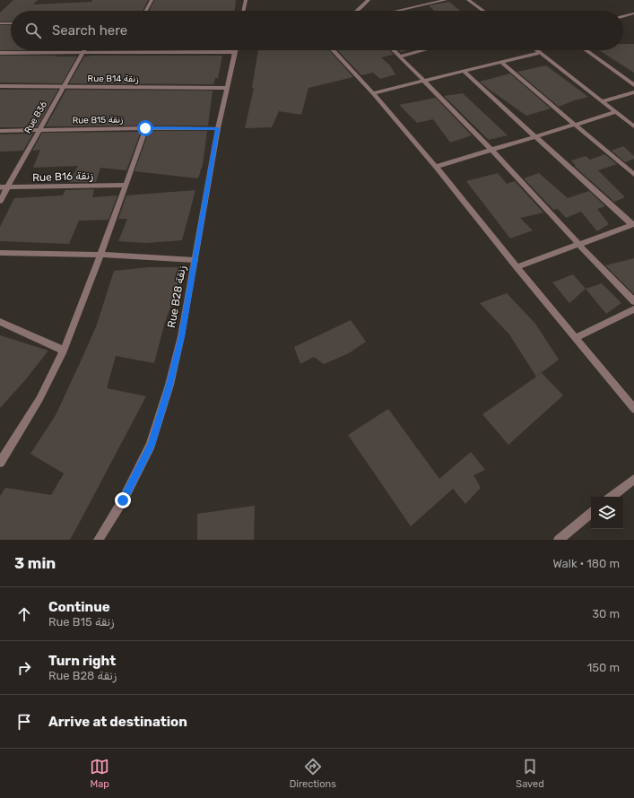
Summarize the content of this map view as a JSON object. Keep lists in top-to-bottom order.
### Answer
{
  "streets": {
    "street": [
      "Rue B14 زنقة",
      "Rue B36",
      "Rue B15 زنقة",
      "Rue B16 زنقة",
      "Rue B28 زنقة"
    ]
  },
  "crossings": [
    ["Rue B14 زنقة", "Rue B36"],
    ["Rue B14 زنقة", "Rue B28 زنقة"],
    ["Rue B36", "Rue B15 زنقة"],
    ["Rue B36", "Rue B16 زنقة"],
    ["Rue B15 زنقة", "Rue B28 زنقة"]
  ],
  "page": {
    "search": "Search here",
    "heading": ["3 min", "Walk · 180 m"],
    "list": [
      ["Continue", "Rue B15 زنقة", "30 m"],
      ["Turn right", "Rue B28 زنقة", "150 m"],
      "Arrive at destination"
    ],
    "nav": ["Map", "Directions", "Saved"]
  }
}
